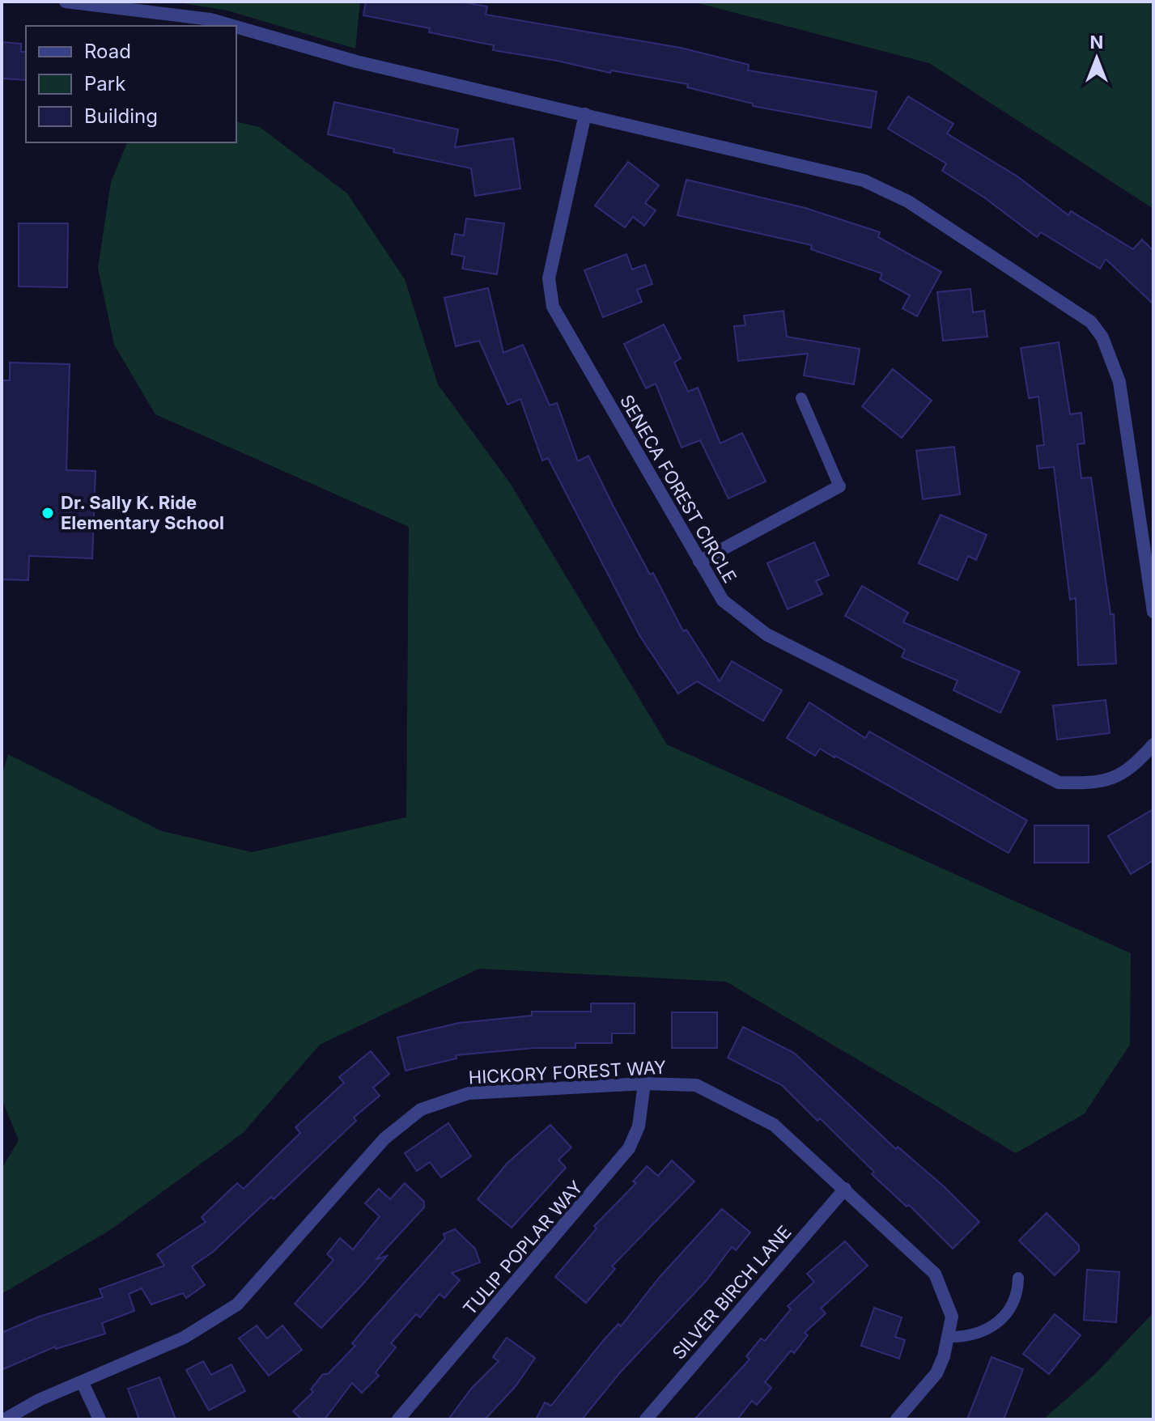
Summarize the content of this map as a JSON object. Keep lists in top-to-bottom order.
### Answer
{
  "streets": {
    "street": [
      "SENECA FOREST CIRCLE",
      "HICKORY FOREST WAY",
      "TULIP POPLAR WAY",
      "SILVER BIRCH LANE"
    ]
  },
  "crossings": [
    ["HICKORY FOREST WAY", "TULIP POPLAR WAY"],
    ["HICKORY FOREST WAY", "SILVER BIRCH LANE"]
  ],
  "places": ["Dr. Sally K. Ride Elementary School"],
  "legend": ["Road", "Park", "Building"],
  "north": "top"
}
